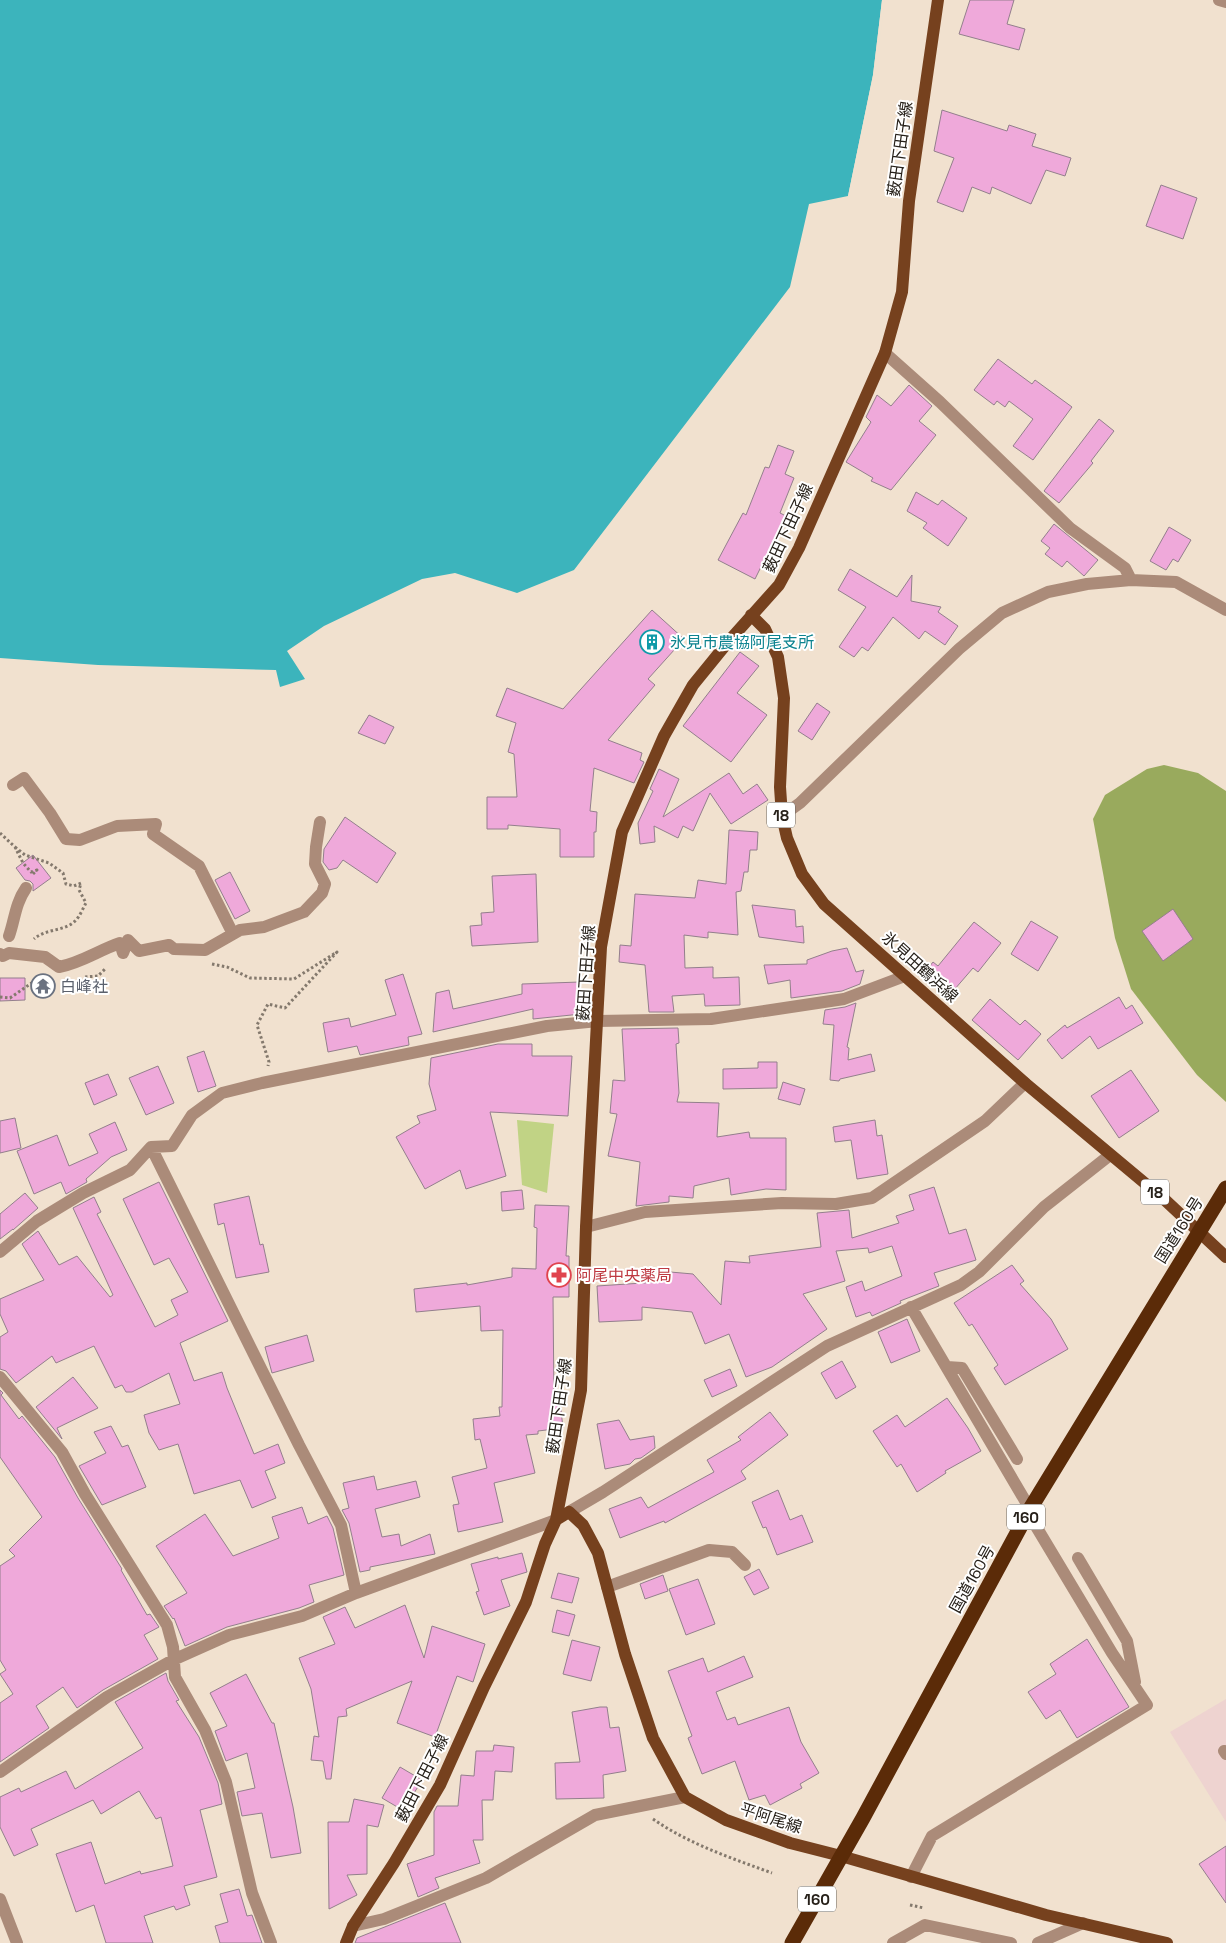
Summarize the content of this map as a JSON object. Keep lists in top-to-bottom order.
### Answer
{
  "streets": {
    "highway": ["国道160号", "160"],
    "main road": [
      "薮田下田子線",
      "18",
      "氷見田鶴浜線",
      "平阿尾線"
    ]
  },
  "crossings": [
    ["薮田下田子線", "氷見田鶴浜線"],
    ["氷見田鶴浜線", "国道160号"],
    ["国道160号", "平阿尾線"]
  ],
  "places": {
    "building": ["氷見市農協阿尾支所"],
    "temple": ["白峰社"],
    "pharmacy": ["阿尾中央薬局"]
  }
}
